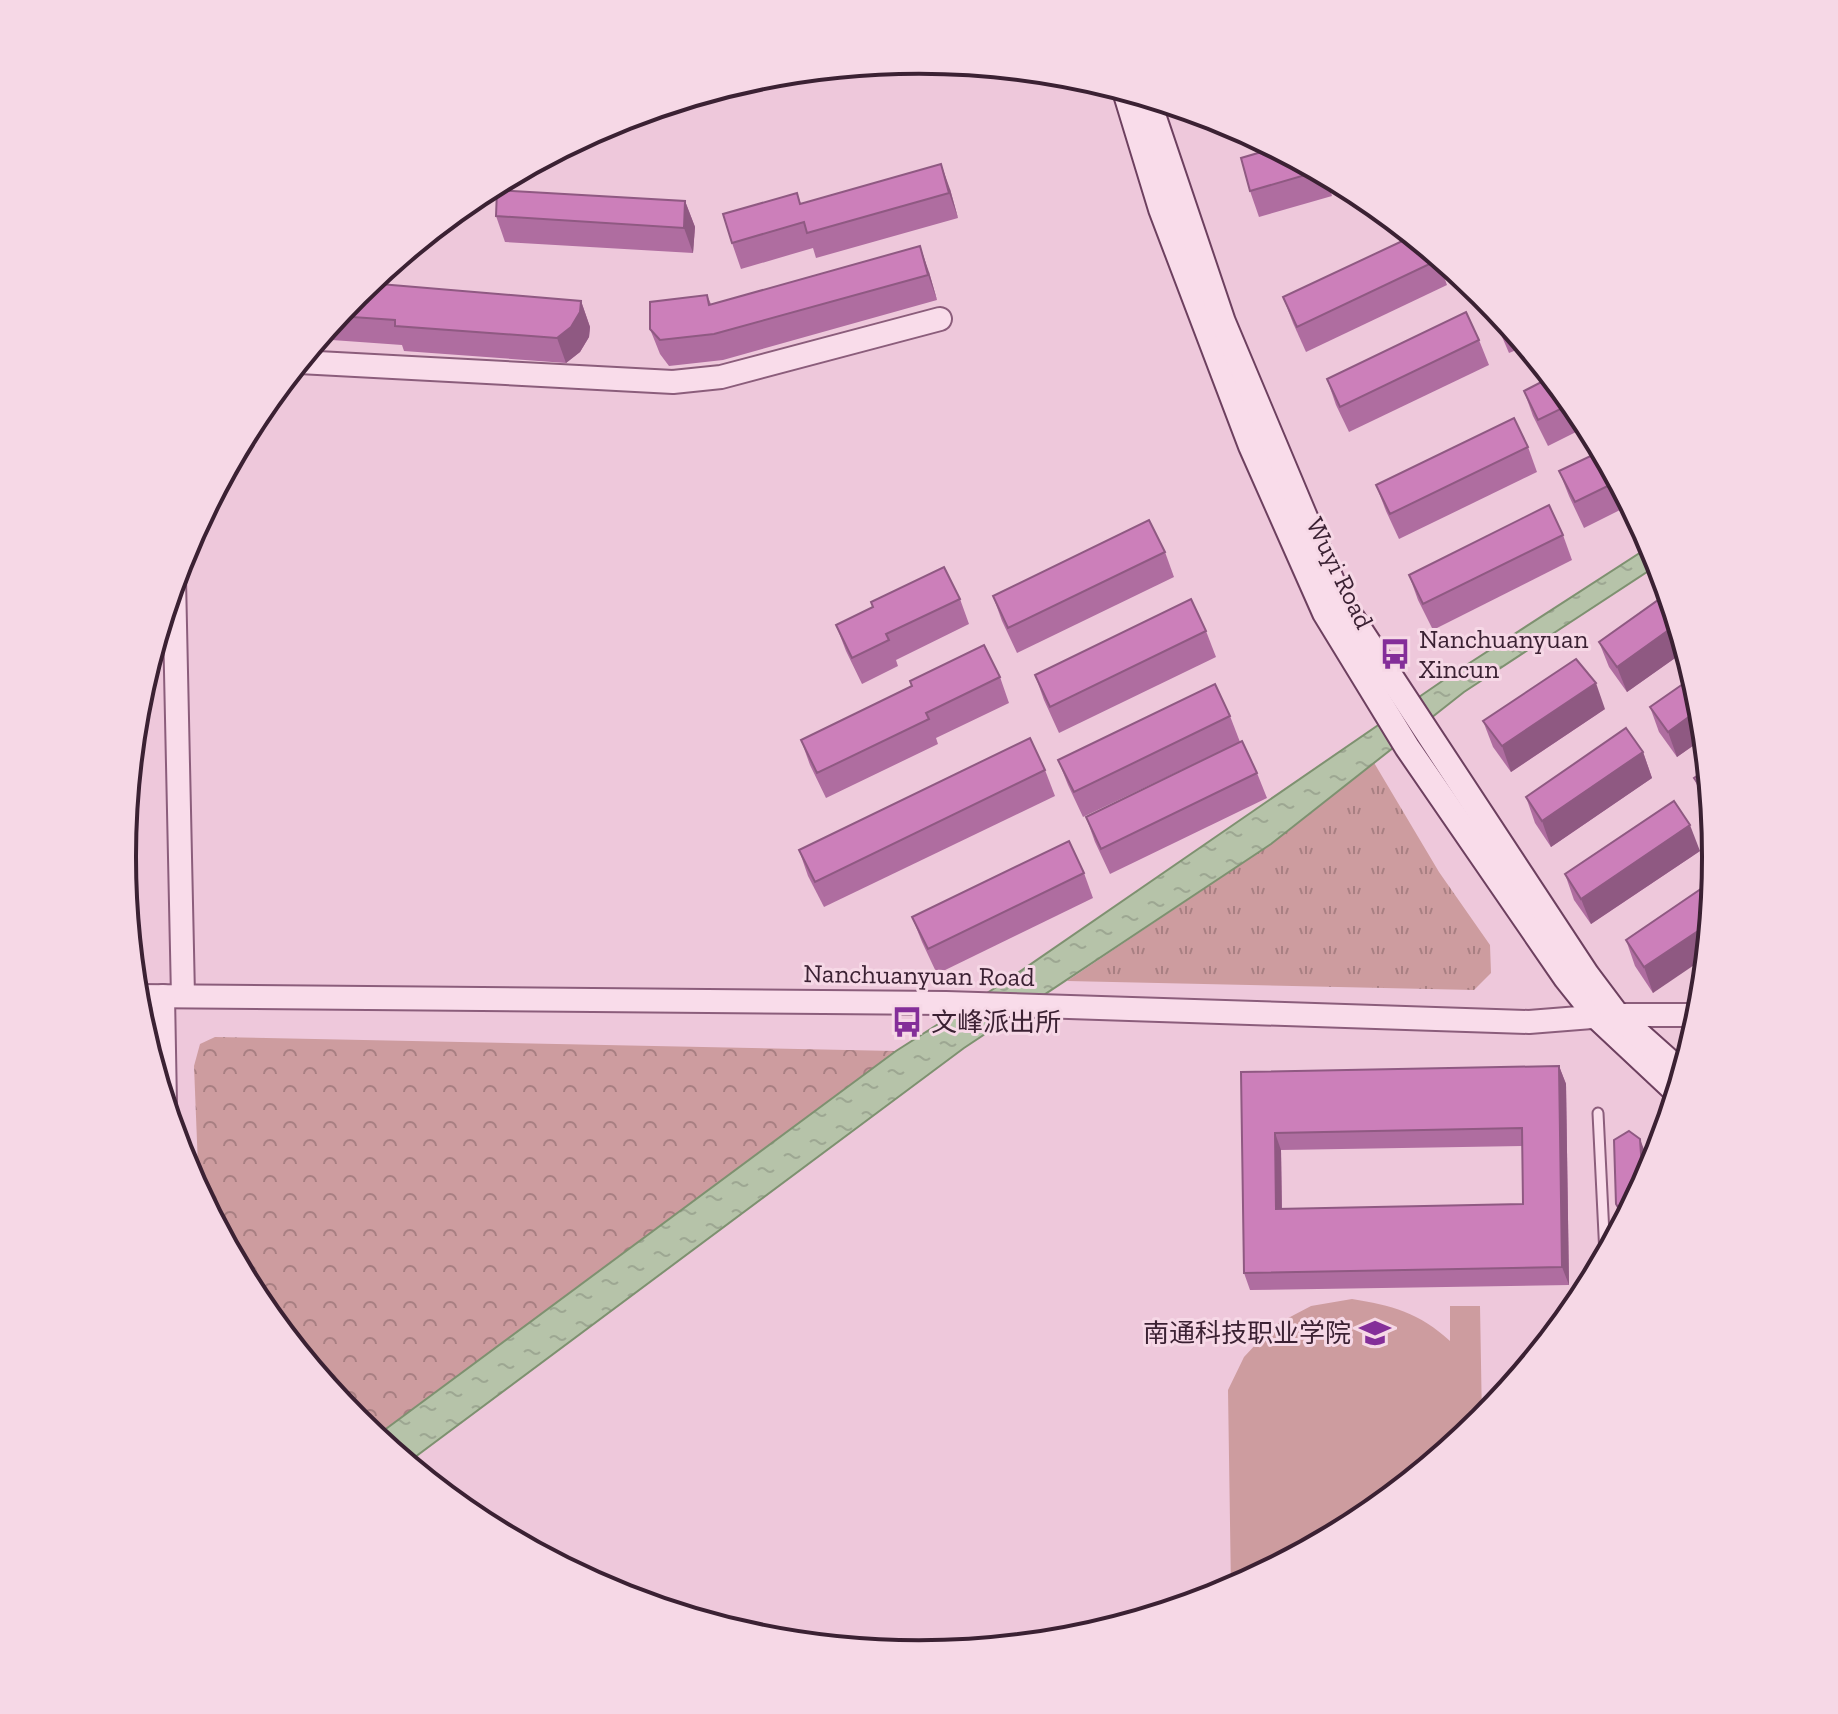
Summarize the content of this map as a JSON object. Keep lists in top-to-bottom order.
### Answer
{
  "streets": {
    "main road": ["Wuyi Road"],
    "street": ["Nanchuanyuan Road"]
  },
  "crossings": [
    ["Wuyi Road", "Nanchuanyuan Road"]
  ],
  "places": {
    "bus stop": ["Nanchuanyuan Xincun", "文峰派出所"],
    "school or university": ["南通科技职业学院"]
  }
}
